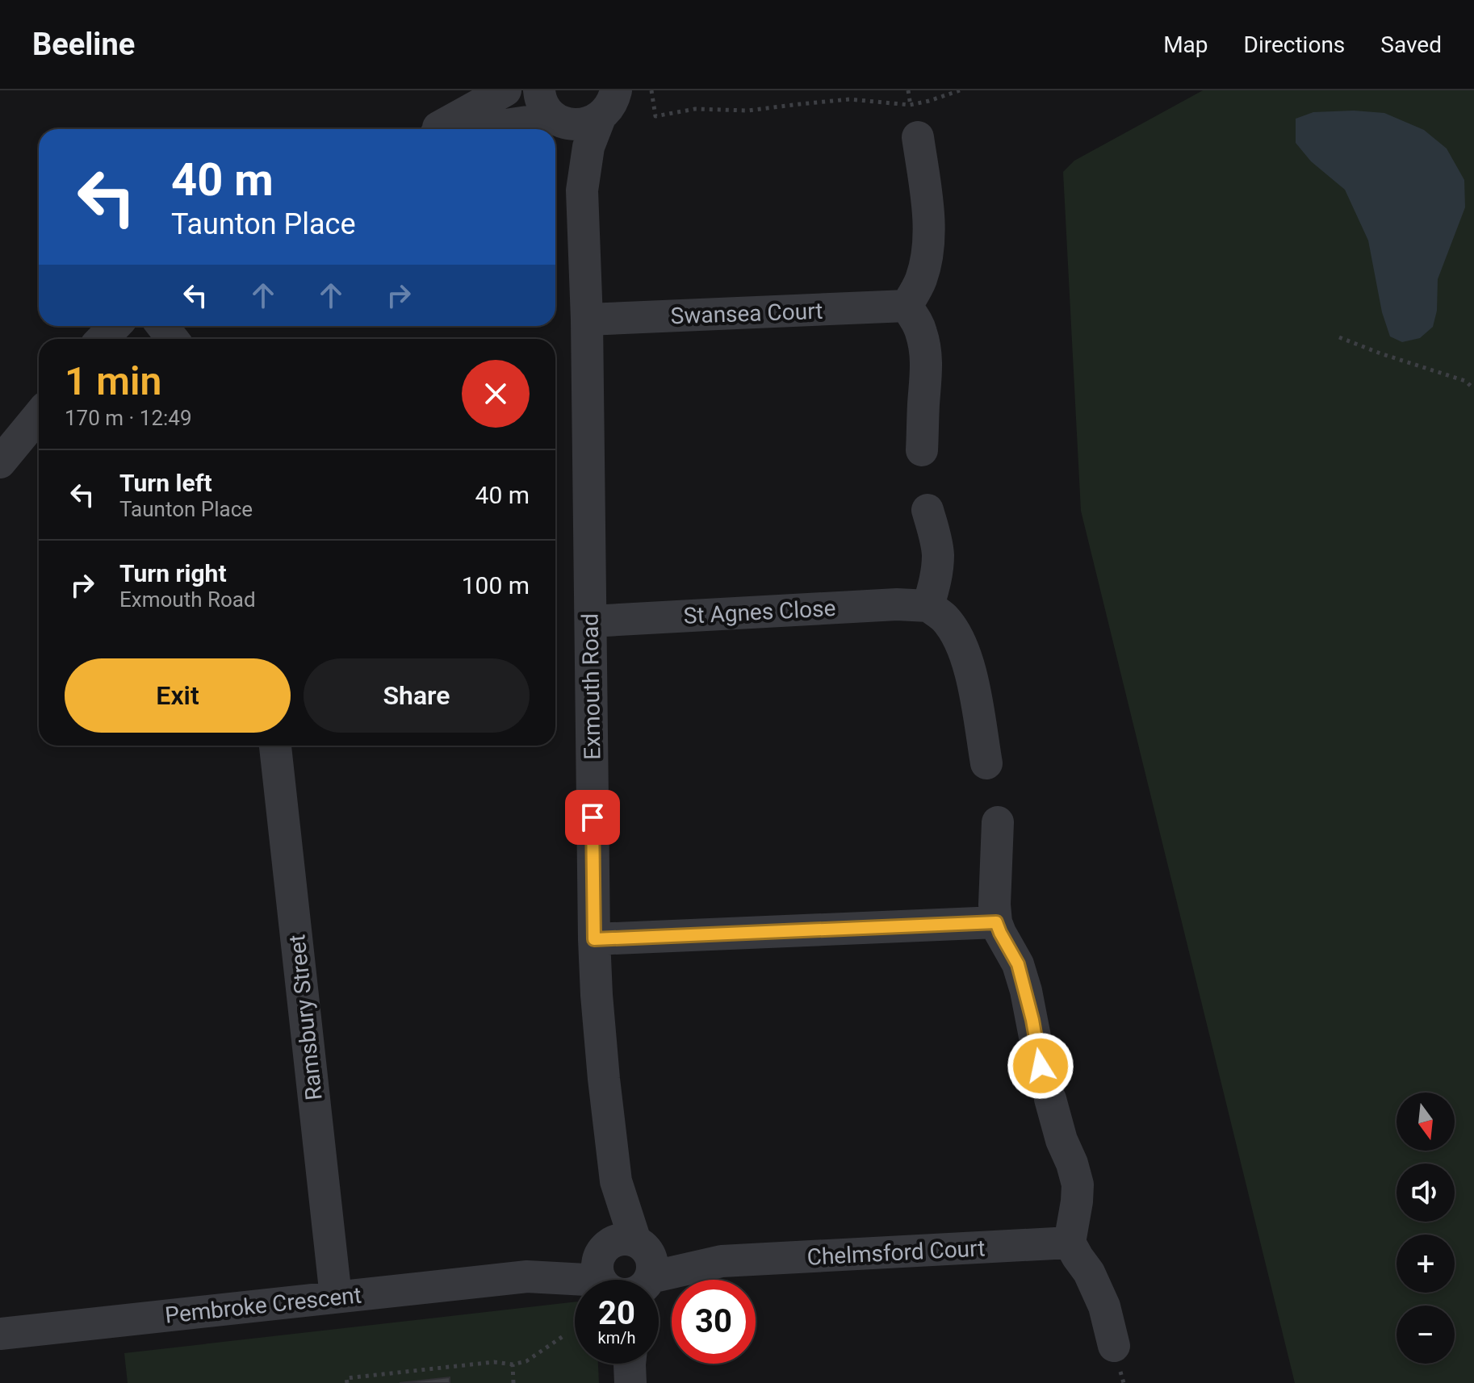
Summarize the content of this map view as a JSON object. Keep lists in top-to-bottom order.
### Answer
{
  "streets": {
    "street": [
      "Swansea Court",
      "St Agnes Close",
      "Exmouth Road",
      "Ramsbury Street",
      "Chelmsford Court",
      "Pembroke Crescent"
    ]
  },
  "crossings": [
    ["Swansea Court", "Exmouth Road"],
    ["St Agnes Close", "Exmouth Road"],
    ["Exmouth Road", "Chelmsford Court"],
    ["Exmouth Road", "Pembroke Crescent"],
    ["Ramsbury Street", "Pembroke Crescent"],
    ["Chelmsford Court", "Pembroke Crescent"]
  ],
  "north": "bottom",
  "page": {
    "header": "Beeline",
    "nav": ["Map", "Directions", "Saved"],
    "turn": ["40 m", "Taunton Place"],
    "heading": ["1 min", "170 m · 12:49"],
    "list": [
      {
        "name": "Turn left",
        "note": "Taunton Place",
        "value": "40 m"
      },
      {
        "name": "Turn right",
        "note": "Exmouth Road",
        "value": "100 m"
      }
    ],
    "buttons": ["Exit", "Share"],
    "map_buttons": ["+", "−"],
    "speed": "20 km/h",
    "limit": "30"
  }
}
